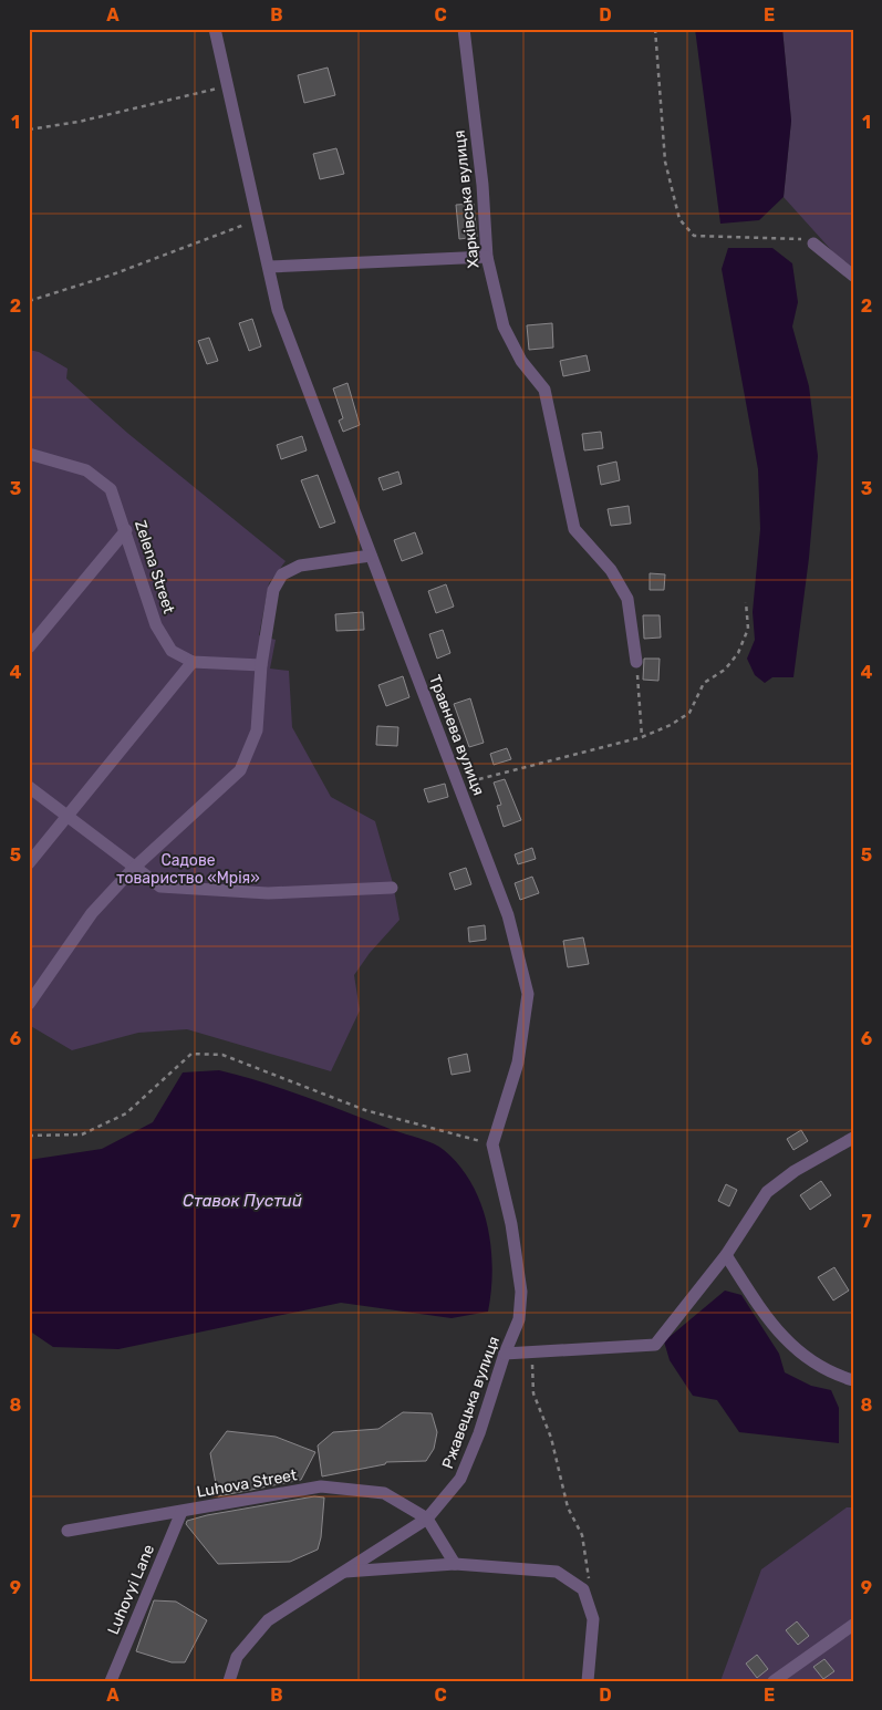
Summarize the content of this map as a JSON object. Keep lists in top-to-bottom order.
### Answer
{
  "streets": {
    "street": [
      "Харківська вулиця",
      "Zelena Street",
      "Травнева вулиця",
      "Ржавецька вулиця",
      "Luhova Street",
      "Luhovyi Lane"
    ]
  },
  "crossings": [
    ["Травнева вулиця", "Ржавецька вулиця"],
    ["Ржавецька вулиця", "Luhova Street"],
    ["Luhova Street", "Luhovyi Lane"]
  ],
  "water": ["Ставок Пустий"],
  "parks": ["Садове товариство «Мрія»"],
  "grid": {
    "columns": [
      "A",
      "B",
      "C",
      "D",
      "E"
    ],
    "rows": [
      "1",
      "2",
      "3",
      "4",
      "5",
      "6",
      "7",
      "8",
      "9"
    ]
  }
}
